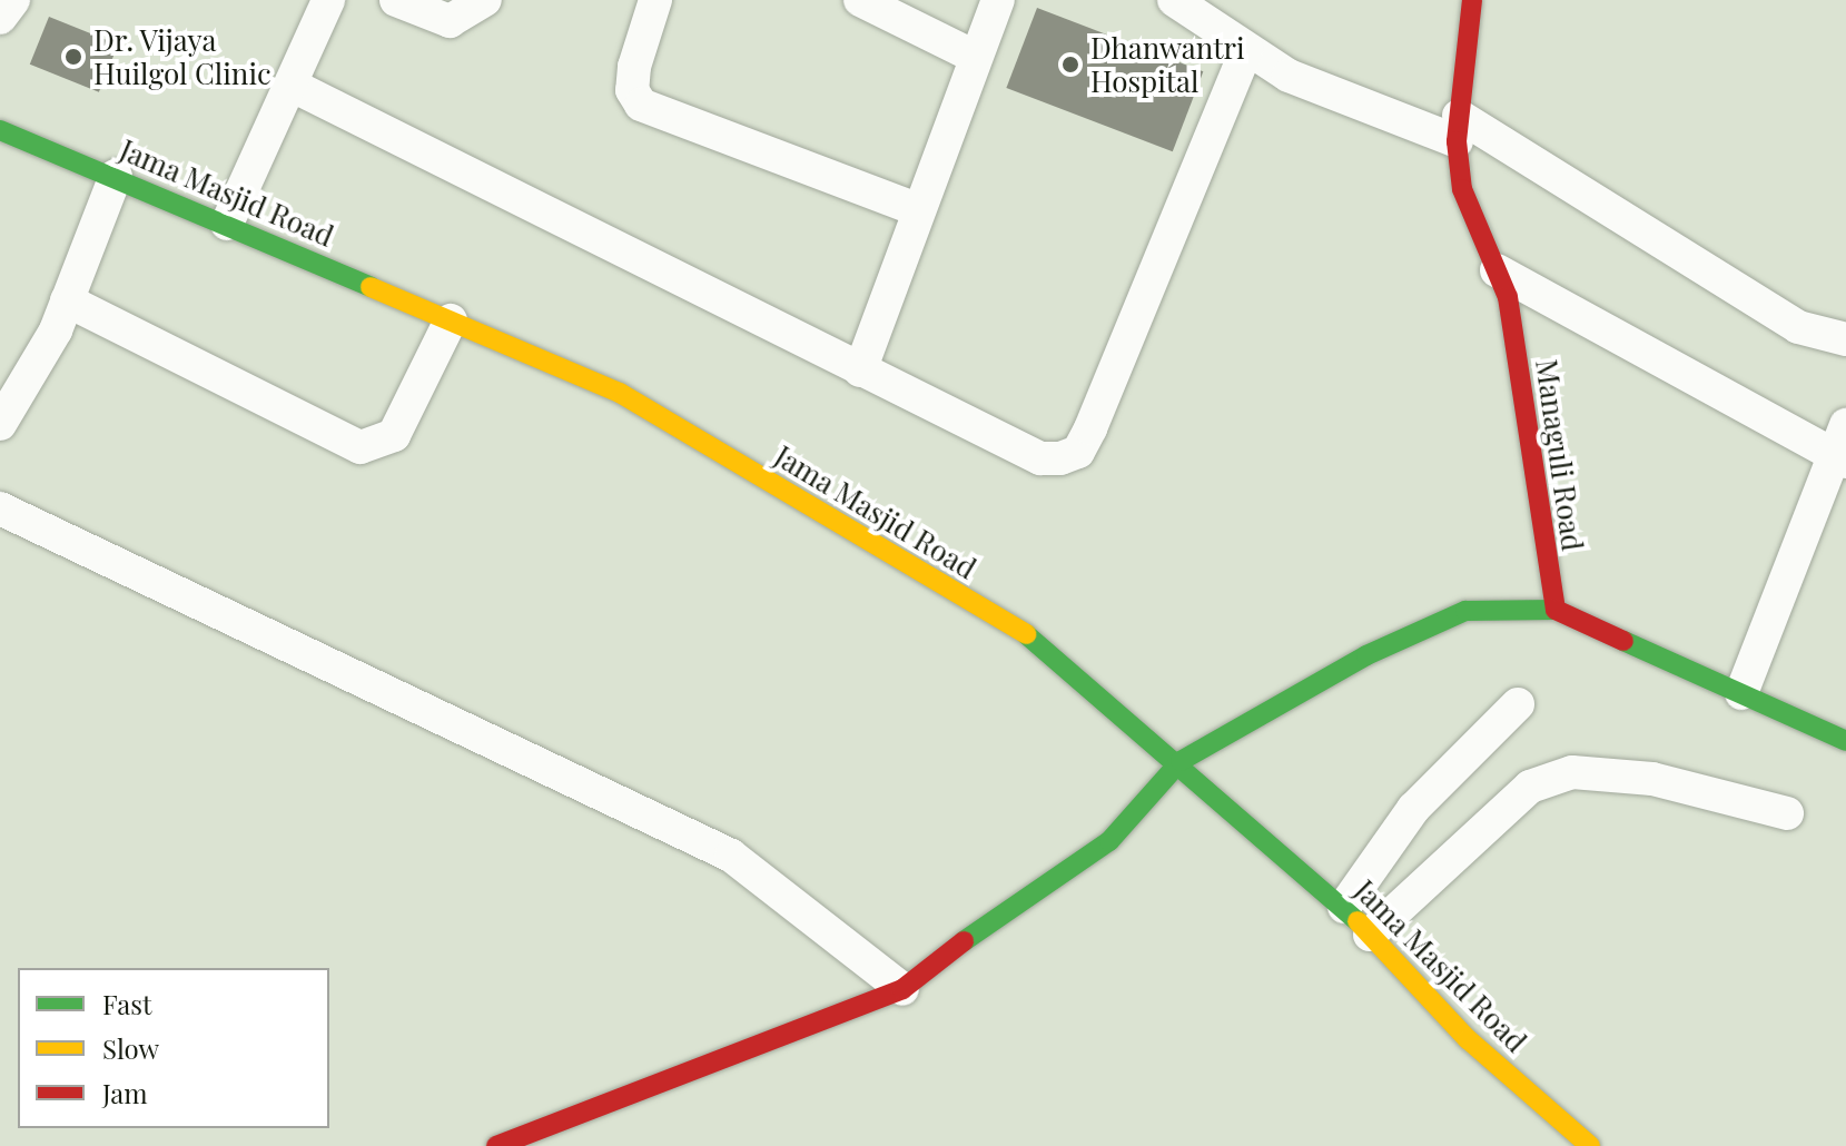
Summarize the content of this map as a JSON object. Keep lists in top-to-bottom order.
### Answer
{
  "streets": {
    "street": ["Jama Masjid Road", "Managuli Road"]
  },
  "places": ["Dr. Vijaya Huilgol Clinic", "Dhanwantri Hospital"],
  "legend": ["Fast", "Slow", "Jam"]
}
